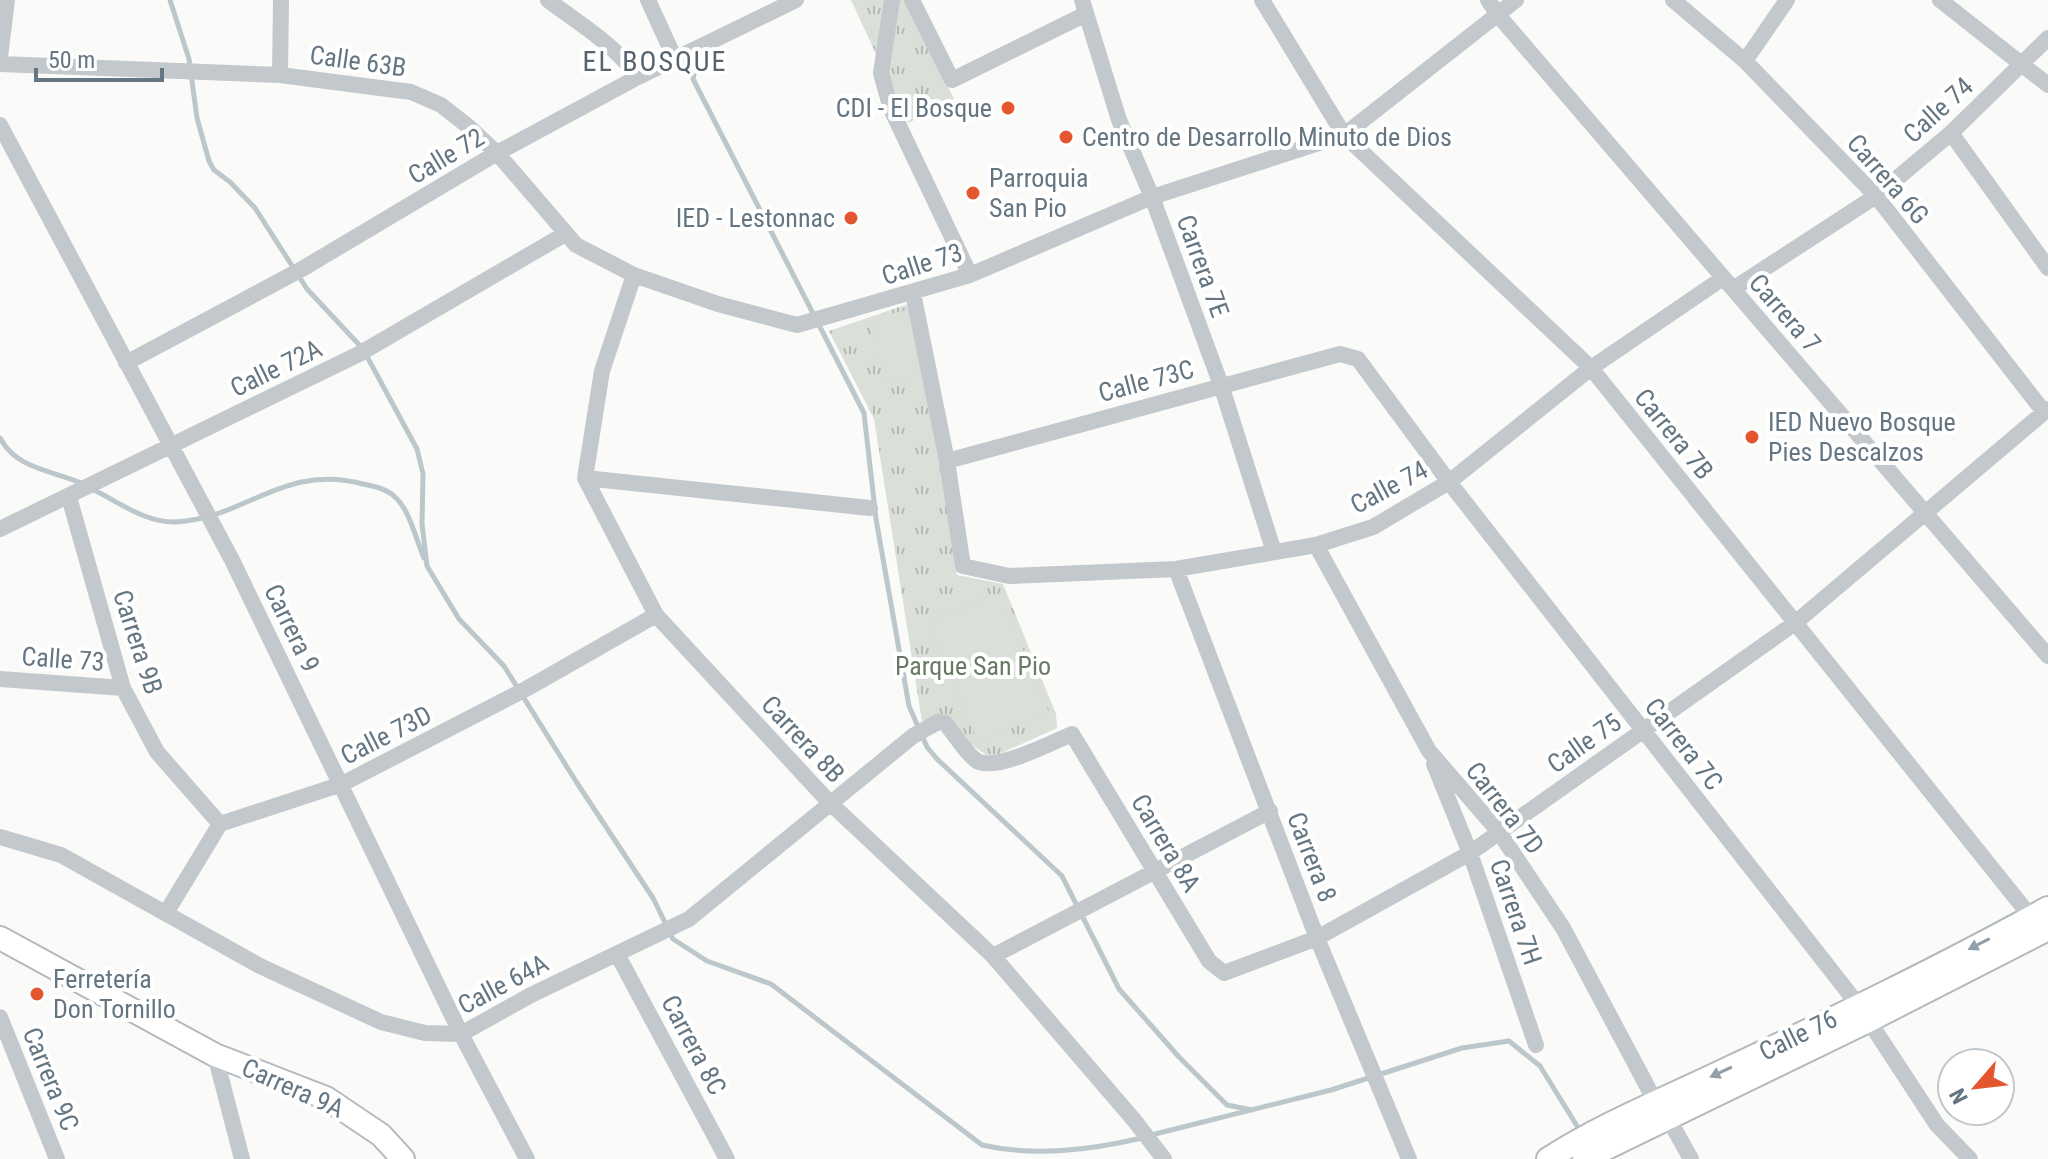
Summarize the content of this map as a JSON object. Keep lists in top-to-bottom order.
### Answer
{
  "streets": {
    "street": [
      "Calle 63B",
      "Calle 74",
      "Calle 72",
      "Carrera 6G",
      "Calle 73",
      "Carrera 7E",
      "Carrera 7",
      "Calle 72A",
      "Calle 73C",
      "Carrera 7B",
      "Carrera 9",
      "Carrera 9B",
      "Calle 73D",
      "Carrera 8B",
      "Calle 75",
      "Carrera 7C",
      "Carrera 7D",
      "Carrera 8A",
      "Carrera 8",
      "Carrera 7H",
      "Calle 64A",
      "Calle 76",
      "Carrera 8C",
      "Carrera 9C",
      "Carrera 9A"
    ]
  },
  "crossings": [
    ["Calle 63B", "Calle 72"],
    ["Calle 74", "Carrera 6G"],
    ["Calle 74", "Carrera 7E"],
    ["Calle 74", "Carrera 7"],
    ["Calle 74", "Calle 73C"],
    ["Calle 74", "Carrera 7B"],
    ["Calle 74", "Carrera 7C"],
    ["Calle 74", "Carrera 7D"],
    ["Calle 74", "Carrera 8"],
    ["Calle 72", "Carrera 9"],
    ["Carrera 6G", "Calle 75"],
    ["Calle 73", "Carrera 7E"],
    ["Calle 73", "Carrera 7"],
    ["Calle 73", "Calle 72A"],
    ["Calle 73", "Carrera 7B"],
    ["Calle 73", "Carrera 9B"],
    ["Carrera 7E", "Calle 73C"],
    ["Carrera 7", "Calle 75"],
    ["Calle 72A", "Carrera 9"],
    ["Calle 72A", "Carrera 9B"],
    ["Calle 73C", "Carrera 7C"],
    ["Carrera 7B", "Calle 75"],
    ["Carrera 7B", "Calle 76"],
    ["Carrera 9", "Calle 73D"],
    ["Carrera 9", "Calle 64A"],
    ["Carrera 9B", "Calle 73D"],
    ["Calle 73D", "Carrera 8B"],
    ["Carrera 8B", "Calle 64A"],
    ["Calle 75", "Carrera 7C"],
    ["Calle 75", "Carrera 7D"],
    ["Calle 75", "Carrera 8A"],
    ["Calle 75", "Carrera 8"],
    ["Calle 75", "Carrera 7H"],
    ["Carrera 7C", "Calle 76"],
    ["Carrera 7D", "Carrera 7H"],
    ["Carrera 7D", "Calle 76"],
    ["Carrera 8A", "Calle 64A"],
    ["Calle 64A", "Carrera 8C"]
  ],
  "districts": ["EL BOSQUE"],
  "parks": ["Parque San Pio"],
  "places": [
    "CDI - El Bosque",
    "Centro de Desarrollo Minuto de Dios",
    "Parroquia San Pio",
    "IED - Lestonnac",
    "IED Nuevo Bosque Pies Descalzos",
    "Ferretería Don Tornillo"
  ],
  "scale_bar": "50 m",
  "north": "bottom left"
}
